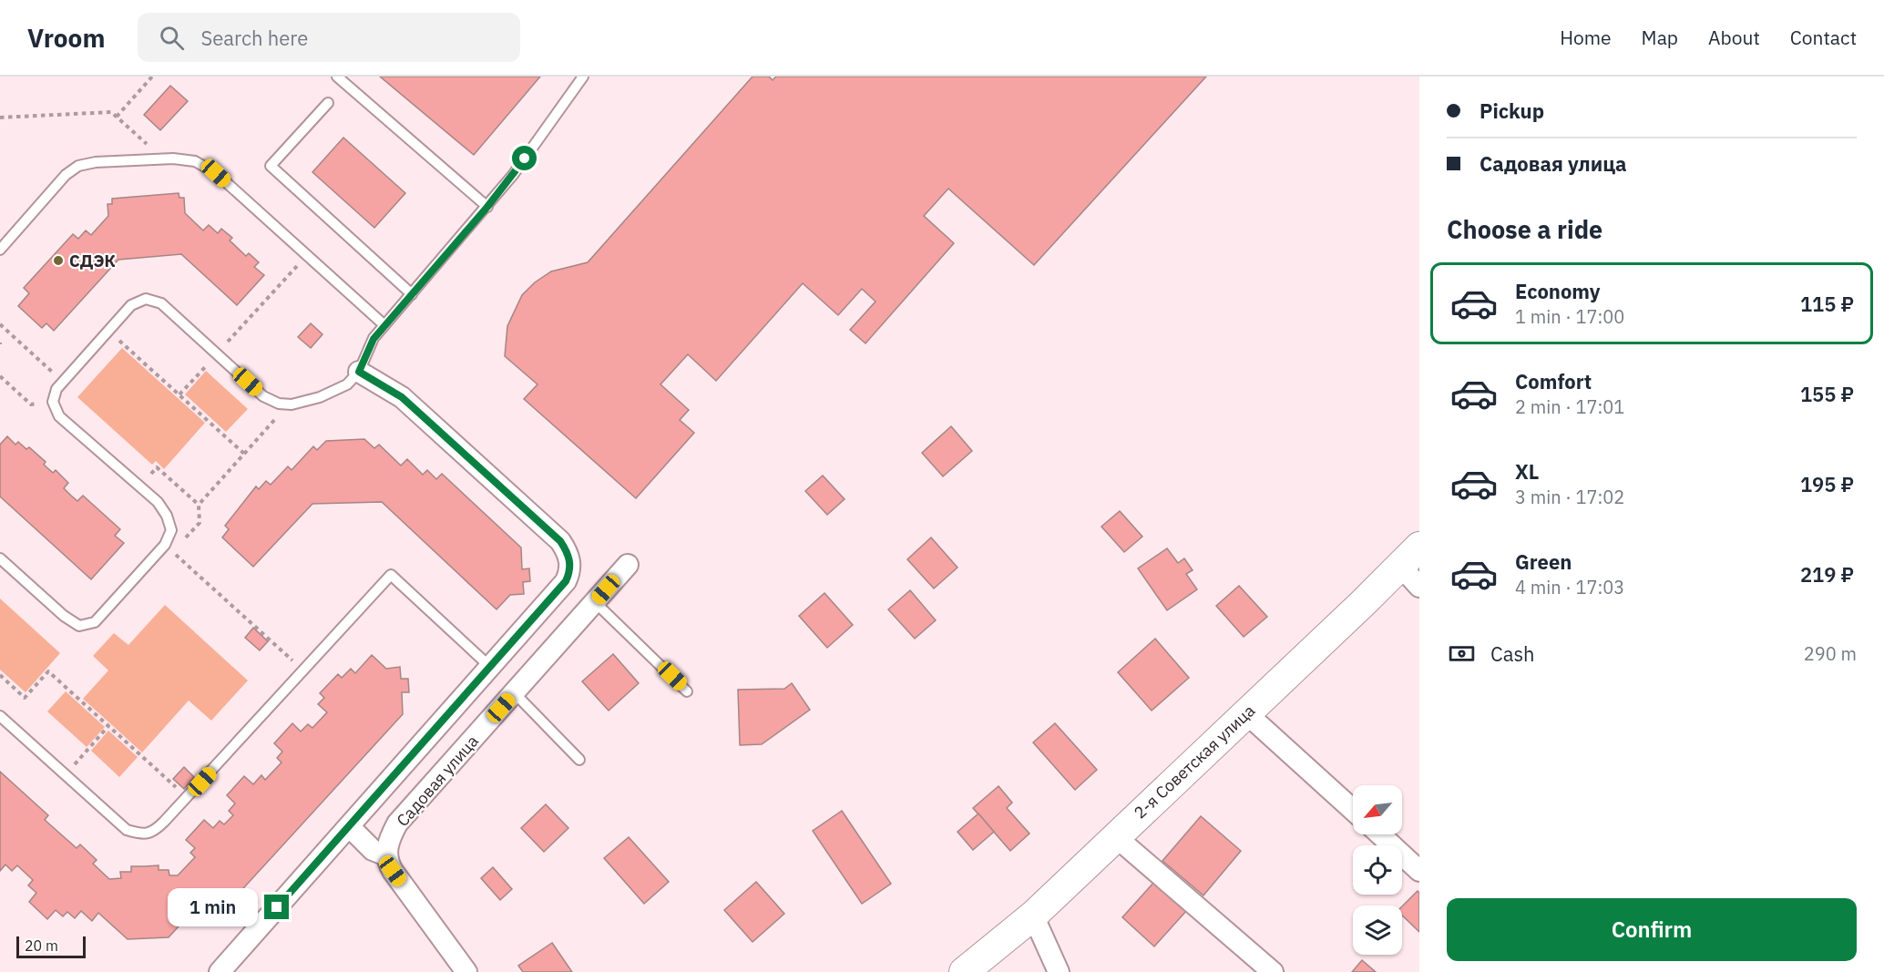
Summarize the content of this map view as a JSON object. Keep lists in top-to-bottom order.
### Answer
{
  "streets": {
    "street": ["2-я Советская улица", "Садовая улица"]
  },
  "places": ["СДЭК"],
  "scale_bar": "20 m",
  "north": "bottom left",
  "page": {
    "header": "Vroom",
    "search": "Search here",
    "nav": [
      "Home",
      "Map",
      "About",
      "Contact"
    ],
    "banner": ["Pickup", "Садовая улица"],
    "heading": "Choose a ride",
    "list": [
      {
        "name": "Economy",
        "note": "1 min · 17:00",
        "value": "115 ₽"
      },
      {
        "name": "Comfort",
        "note": "2 min · 17:01",
        "value": "155 ₽"
      },
      {
        "name": "XL",
        "note": "3 min · 17:02",
        "value": "195 ₽"
      },
      {
        "name": "Green",
        "note": "4 min · 17:03",
        "value": "219 ₽"
      }
    ],
    "pay": ["Cash", "290 m"],
    "buttons": "Confirm",
    "bubble": "1 min",
    "scale": "20 m"
  }
}
